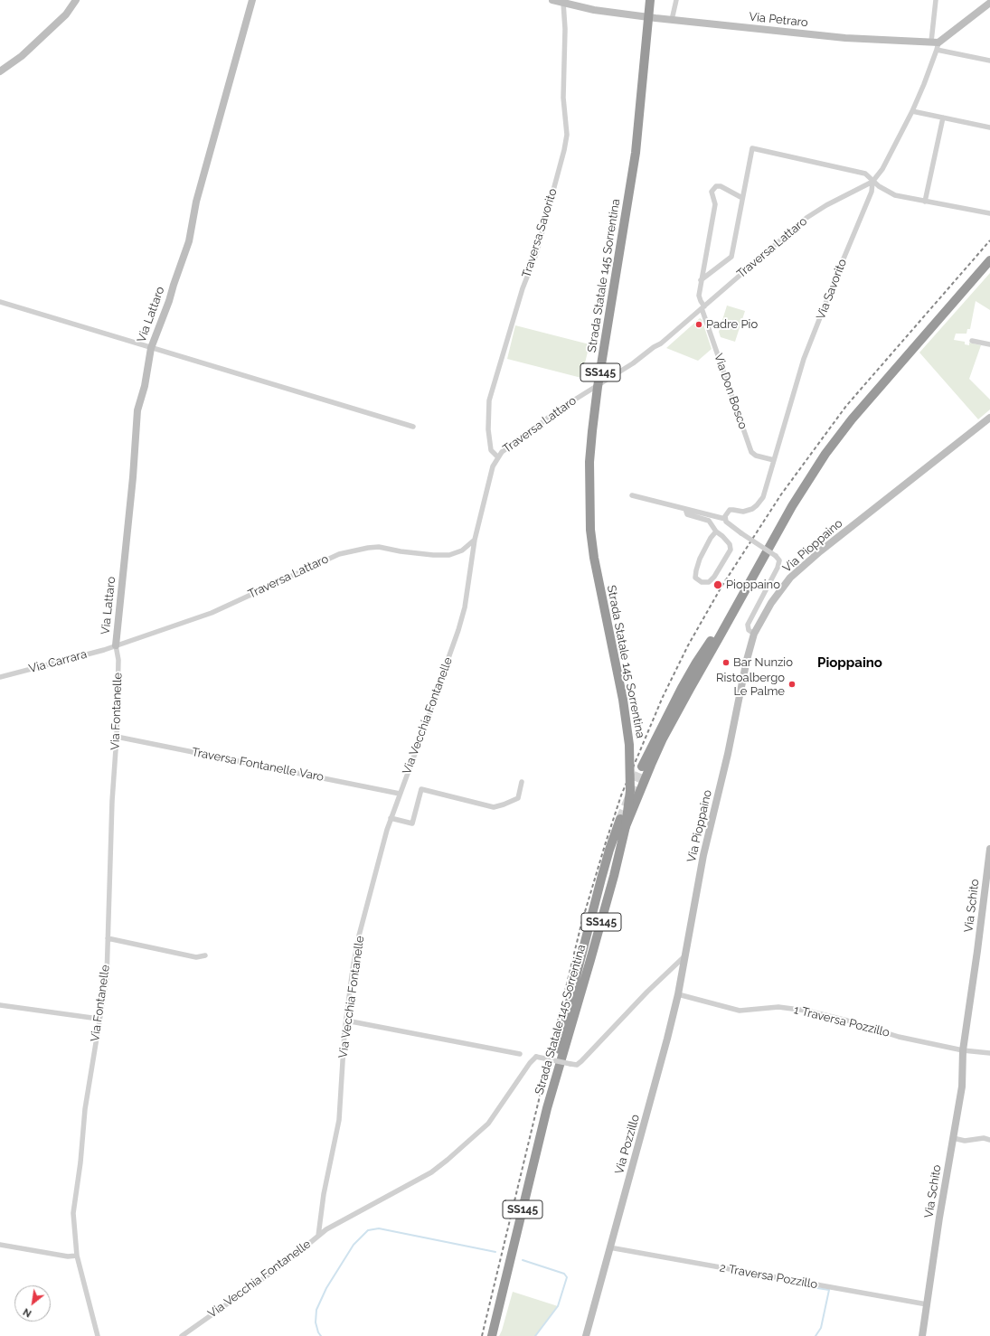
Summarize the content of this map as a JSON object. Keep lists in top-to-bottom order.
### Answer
{
  "streets": {
    "highway": ["Strada Statale 145 Sorrentina", "SS145"],
    "street": [
      "Via Petraro",
      "Traversa Savorito",
      "Traversa Lattaro",
      "Via Savorito",
      "Via Lattaro",
      "Via Don Bosco",
      "Via Pioppaino",
      "Via Carrara",
      "Via Fontanelle",
      "Via Vecchia Fontanelle",
      "Traversa Fontanelle Varo",
      "Via Schito",
      "1 Traversa Pozzillo",
      "Via Pozzillo",
      "2 Traversa Pozzillo"
    ]
  },
  "crossings": [
    ["Via Petraro", "Traversa Savorito"],
    ["Via Petraro", "Via Savorito"],
    ["Traversa Savorito", "Traversa Lattaro"],
    ["Traversa Lattaro", "Via Savorito"],
    ["Traversa Lattaro", "Via Lattaro"],
    ["Traversa Lattaro", "Via Don Bosco"],
    ["Traversa Lattaro", "Via Carrara"],
    ["Traversa Lattaro", "Via Fontanelle"],
    ["Traversa Lattaro", "Via Vecchia Fontanelle"],
    ["Via Savorito", "Via Don Bosco"],
    ["Via Lattaro", "Via Carrara"],
    ["Via Lattaro", "Via Fontanelle"],
    ["Via Pioppaino", "Via Pozzillo"],
    ["Via Carrara", "Via Fontanelle"],
    ["Via Fontanelle", "Traversa Fontanelle Varo"],
    ["Via Vecchia Fontanelle", "Traversa Fontanelle Varo"],
    ["Via Schito", "1 Traversa Pozzillo"],
    ["Via Schito", "2 Traversa Pozzillo"],
    ["1 Traversa Pozzillo", "Via Pozzillo"],
    ["Via Pozzillo", "2 Traversa Pozzillo"]
  ],
  "districts": ["Pioppaino"],
  "places": [
    "Padre Pio",
    "Pioppaino",
    "Bar Nunzio",
    "Ristoalbergo Le Palme"
  ],
  "north": "bottom left"
}
